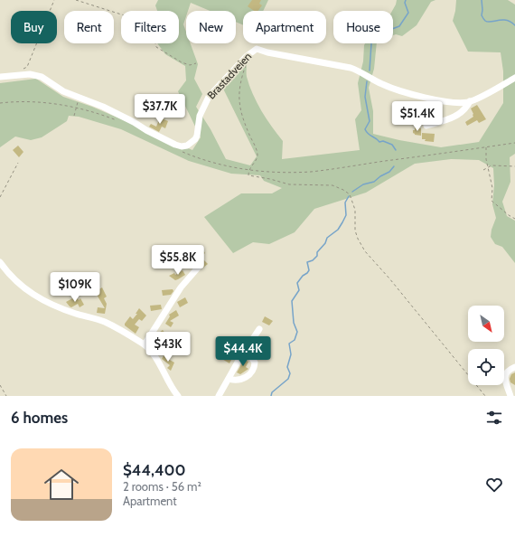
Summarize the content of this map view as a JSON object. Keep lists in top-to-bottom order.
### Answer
{
  "streets": {
    "street": ["Brastadveien"]
  },
  "north": "bottom right",
  "page": {
    "chip": [
      "Buy",
      "Rent",
      "Filters",
      "New",
      "Apartment",
      "House"
    ],
    "price": [
      "$37.7K",
      "$51.4K",
      "$55.8K",
      "$109K",
      "$43K",
      "$44.4K"
    ],
    "heading": "6 homes",
    "list": [
      {
        "name": "$44,400",
        "note": "2 rooms · 56 m² · Apartment"
      }
    ]
  }
}
